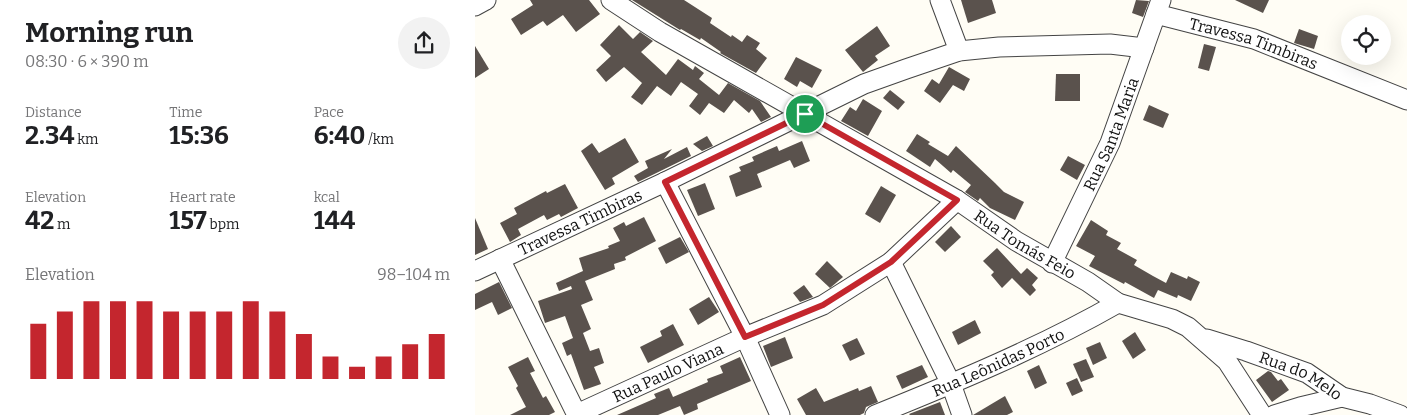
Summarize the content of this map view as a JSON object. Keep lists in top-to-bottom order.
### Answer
{
  "streets": {
    "street": [
      "Travessa Timbiras",
      "Rua Santa Maria",
      "Rua Tomás Feio",
      "Rua Leônidas Porto",
      "Rua Paulo Viana",
      "Rua do Melo"
    ]
  },
  "crossings": [
    ["Travessa Timbiras", "Rua Santa Maria"],
    ["Travessa Timbiras", "Rua Tomás Feio"],
    ["Rua Santa Maria", "Rua Tomás Feio"],
    ["Rua Tomás Feio", "Rua Leônidas Porto"],
    ["Rua Tomás Feio", "Rua Paulo Viana"],
    ["Rua Tomás Feio", "Rua do Melo"]
  ],
  "page": {
    "heading": ["Morning run", "08:30 · 6 × 390 m"],
    "stats": [
      ["Distance", "2.34 km"],
      ["Time", "15:36"],
      ["Pace", "6:40 /km"],
      ["Elevation", "42 m"],
      ["Heart rate", "157 bpm"],
      ["kcal", "144"]
    ],
    "chart": ["Elevation", "98–104 m"]
  }
}
